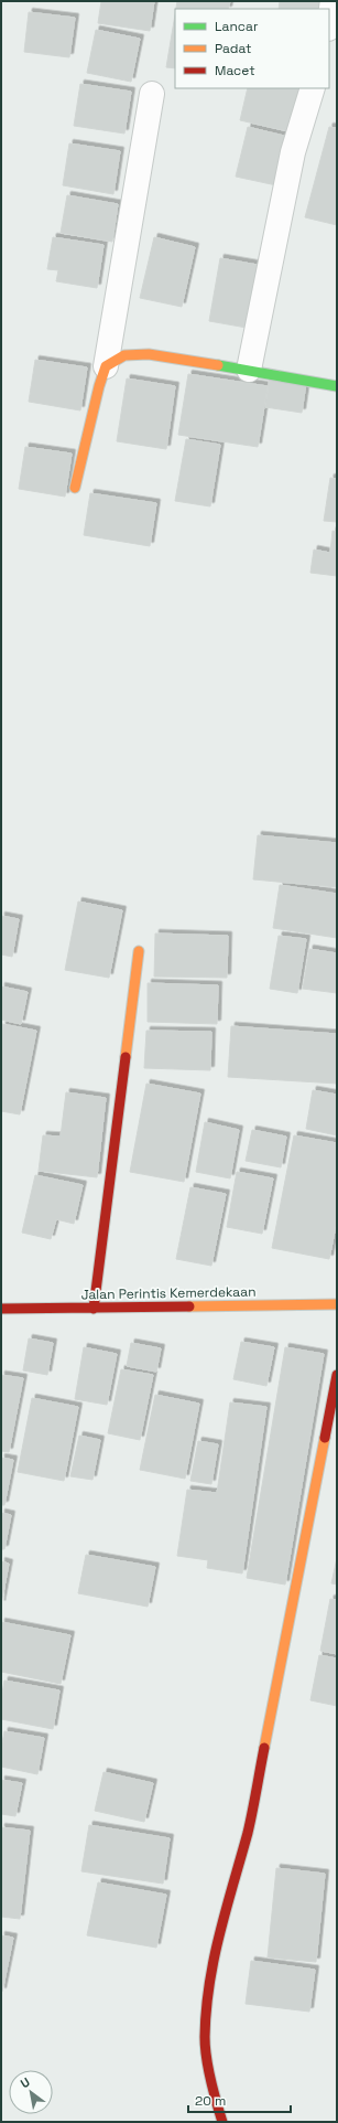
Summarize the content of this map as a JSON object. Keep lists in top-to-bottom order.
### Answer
{
  "streets": {
    "street": ["Jalan Perintis Kemerdekaan"]
  },
  "legend": ["Lancar", "Padat", "Macet"],
  "scale_bar": "20 m",
  "north": "top left"
}
